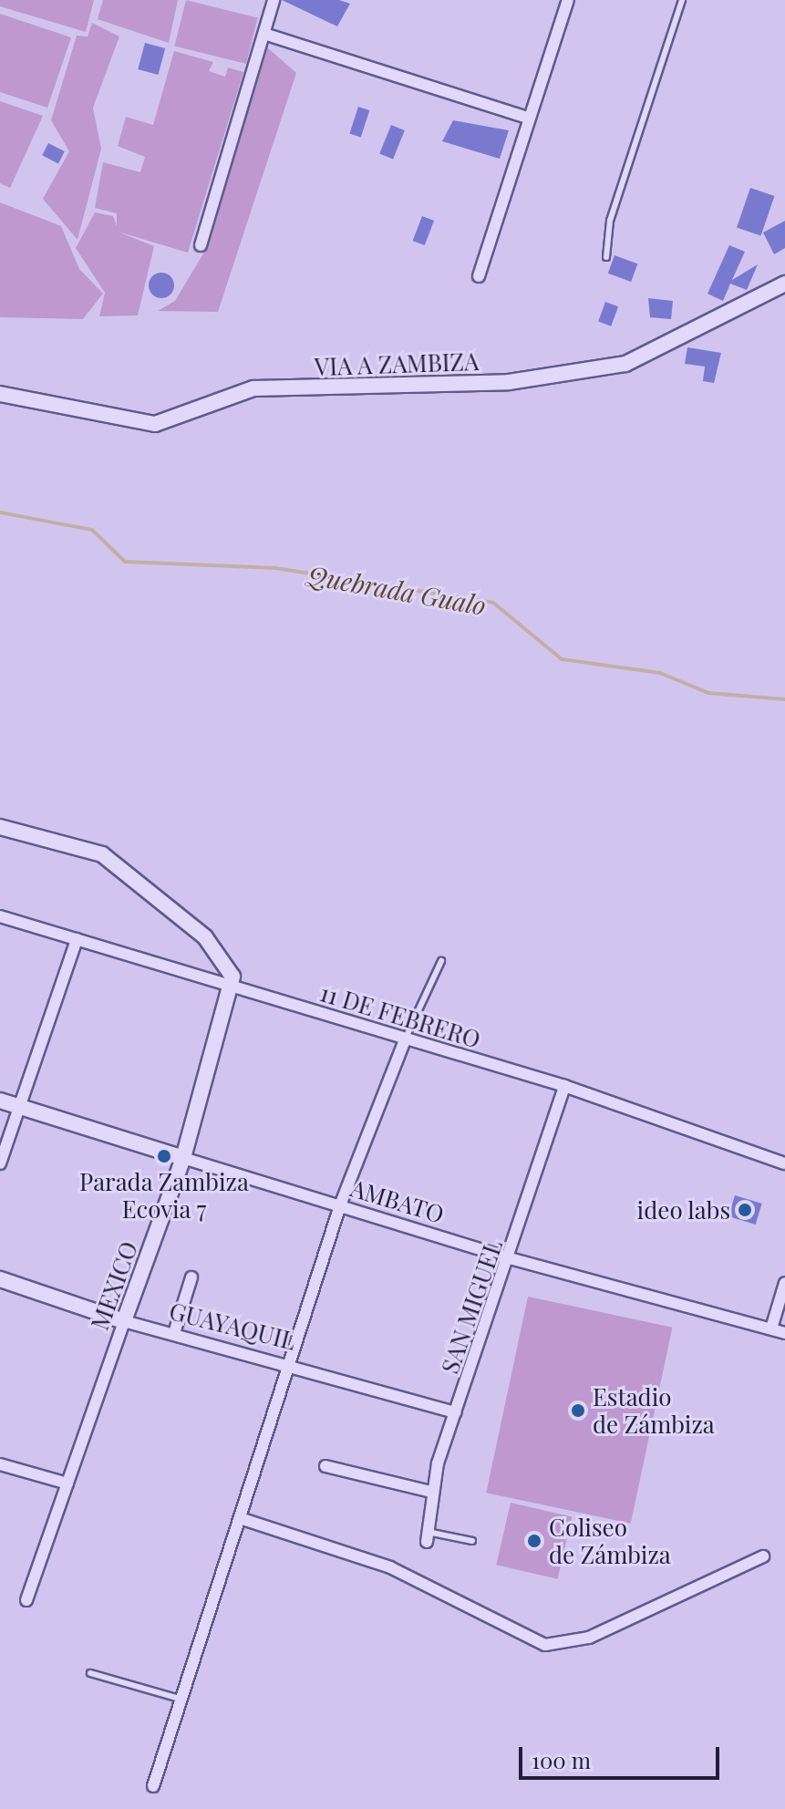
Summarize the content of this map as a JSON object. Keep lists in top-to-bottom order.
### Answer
{
  "streets": {
    "street": [
      "VIA A ZAMBIZA",
      "11 DE FEBRERO",
      "AMBATO",
      "MEXICO",
      "SAN MIGUEL",
      "GUAYAQUIL"
    ]
  },
  "crossings": [
    ["11 DE FEBRERO", "MEXICO"],
    ["11 DE FEBRERO", "SAN MIGUEL"],
    ["AMBATO", "MEXICO"],
    ["AMBATO", "SAN MIGUEL"],
    ["MEXICO", "GUAYAQUIL"],
    ["SAN MIGUEL", "GUAYAQUIL"]
  ],
  "water": ["Quebrada Gualo"],
  "places": [
    "Parada Zambiza Ecovia 7",
    "ideo labs",
    "Estadio de Zámbiza",
    "Coliseo de Zámbiza"
  ],
  "scale_bar": "100 m"
}
